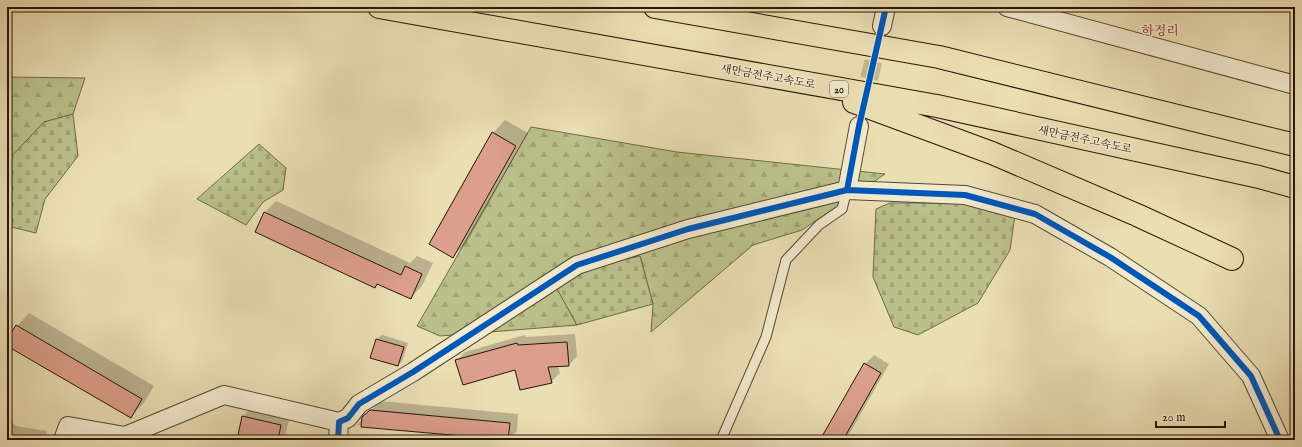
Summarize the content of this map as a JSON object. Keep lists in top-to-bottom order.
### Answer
{
  "streets": {
    "highway": ["새만금전주고속도로", "20"]
  },
  "districts": ["하정리"],
  "scale_bar": "20 m"
}
